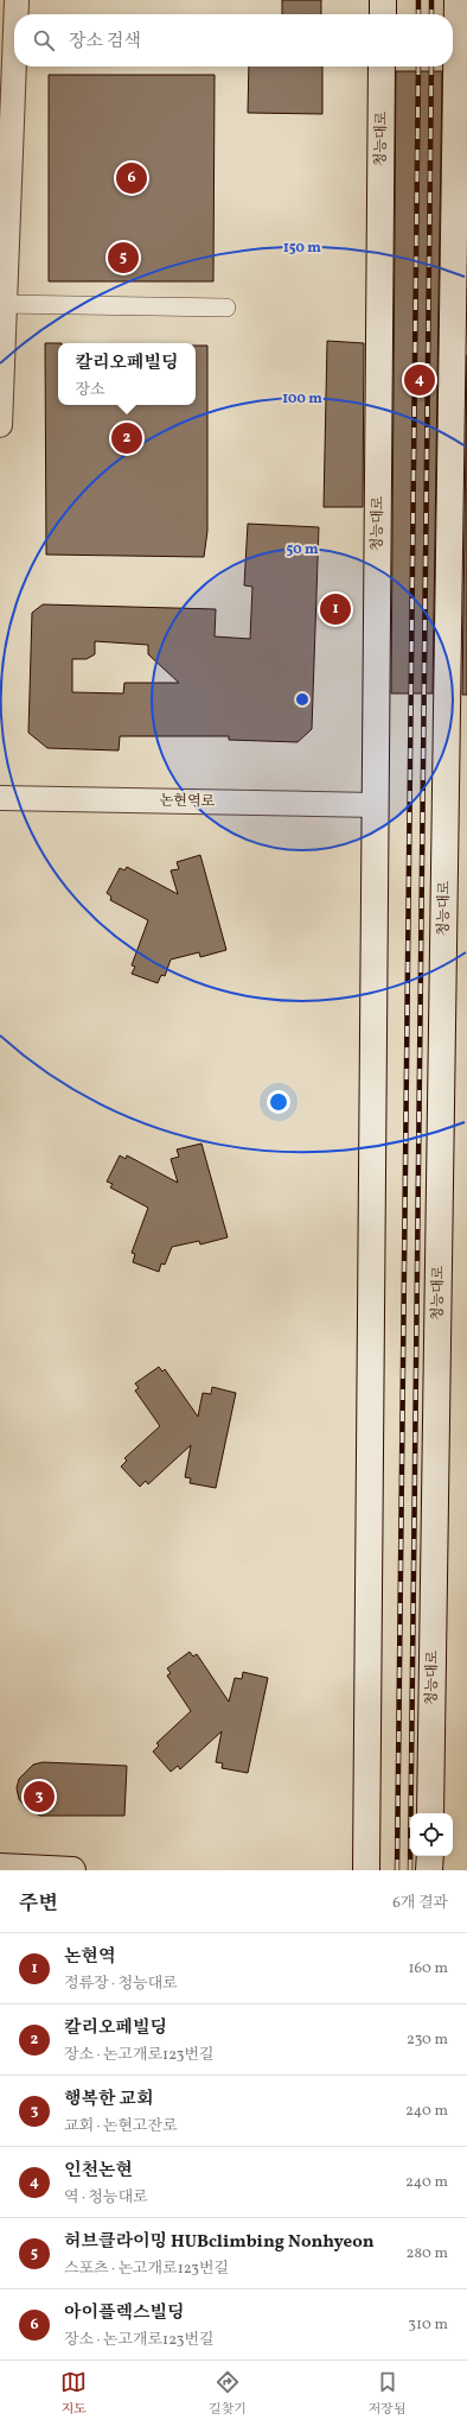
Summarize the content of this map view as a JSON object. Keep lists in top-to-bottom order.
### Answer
{
  "streets": {
    "main road": ["청능대로"],
    "street": ["논현역로"]
  },
  "crossings": [
    ["청능대로", "논현역로"]
  ],
  "page": {
    "search": "장소 검색",
    "pins": [
      "6",
      "5",
      "4",
      "2",
      "1",
      "3"
    ],
    "popup": ["칼리오페빌딩", "장소"],
    "heading": ["주변", "6개 결과"],
    "list": [
      {
        "mark": "1",
        "name": "논현역",
        "note": "정류장 · 청능대로",
        "value": "160 m"
      },
      {
        "mark": "2",
        "name": "칼리오페빌딩",
        "note": "장소 · 논고개로123번길",
        "value": "230 m"
      },
      {
        "mark": "3",
        "name": "행복한 교회",
        "note": "교회 · 논현고잔로",
        "value": "240 m"
      },
      {
        "mark": "4",
        "name": "인천논현",
        "note": "역 · 청능대로",
        "value": "240 m"
      },
      {
        "mark": "5",
        "name": "허브클라이밍 HUBclimbing Nonhyeon",
        "note": "스포츠 · 논고개로123번길",
        "value": "280 m"
      },
      {
        "mark": "6",
        "name": "아이플렉스빌딩",
        "note": "장소 · 논고개로123번길",
        "value": "310 m"
      }
    ],
    "nav": ["지도", "길찾기", "저장됨"]
  },
  "rings": ["150 m", "100 m", "50 m"]
}
